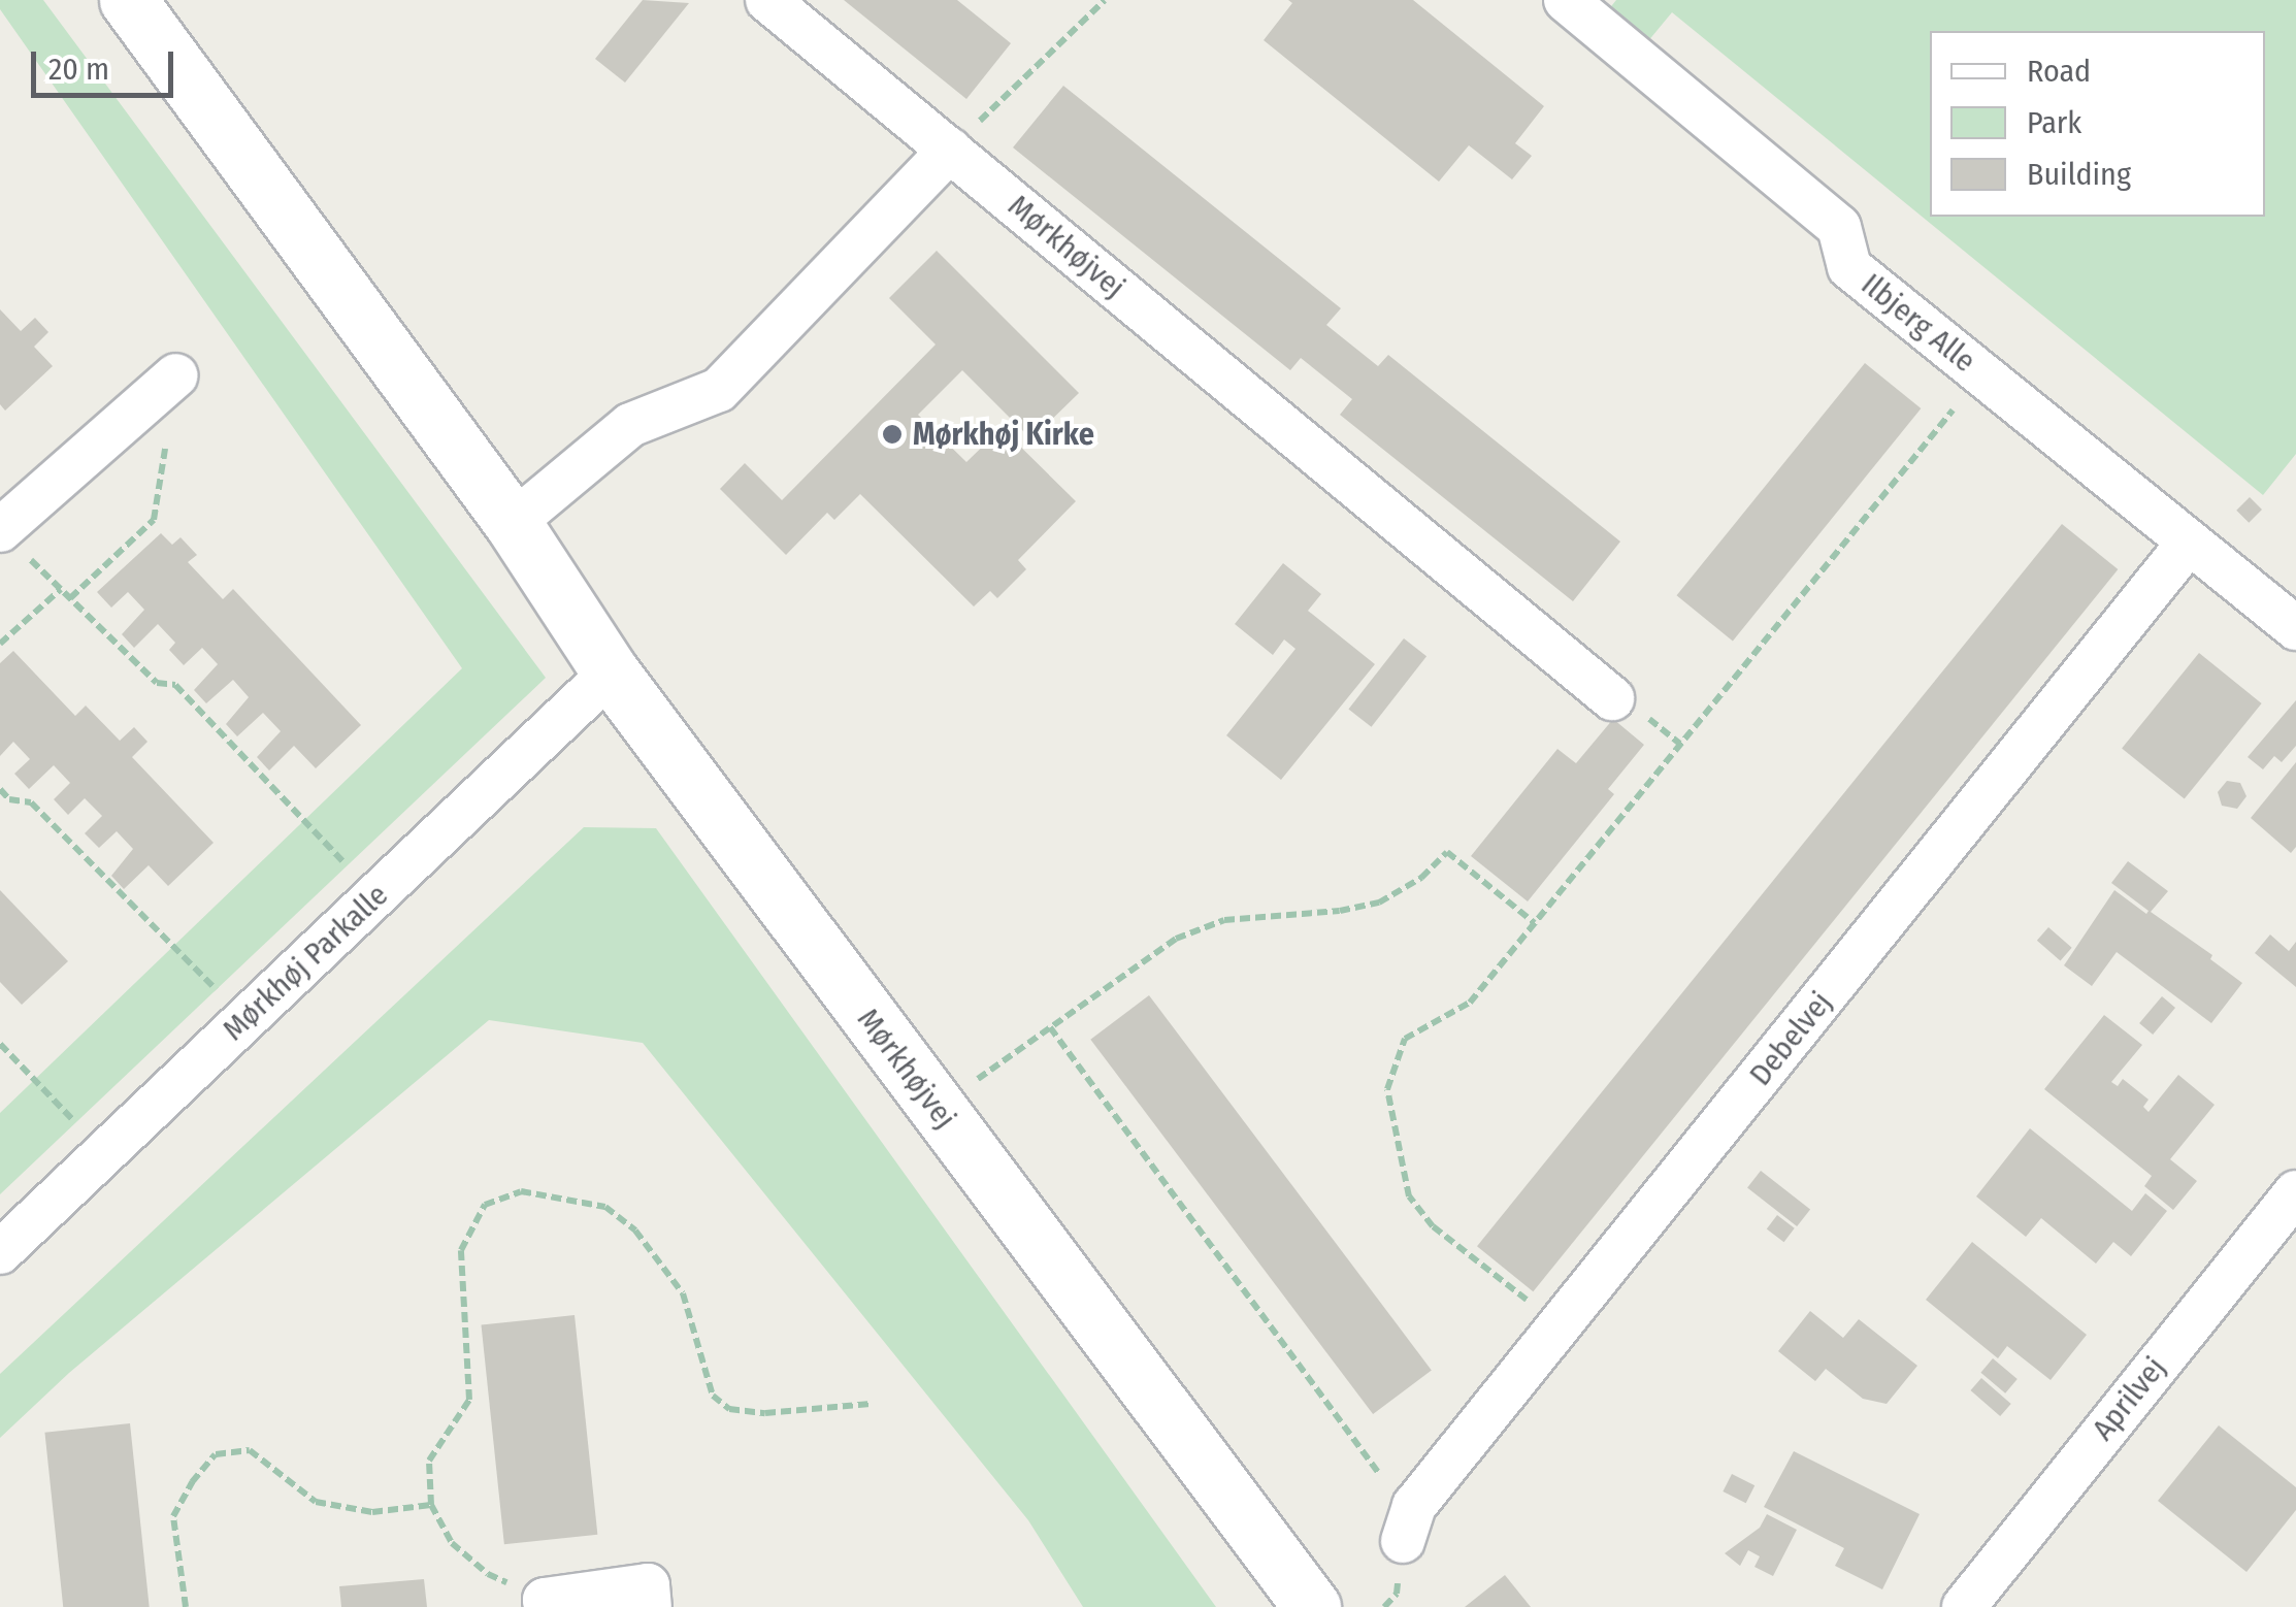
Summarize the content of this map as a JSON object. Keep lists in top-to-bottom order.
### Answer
{
  "streets": {
    "street": [
      "Mørkhøjvej",
      "Ilbjerg Alle",
      "Mørkhøj Parkalle",
      "Debelvej",
      "Aprilvej"
    ]
  },
  "crossings": [
    ["Mørkhøjvej", "Mørkhøj Parkalle"],
    ["Ilbjerg Alle", "Debelvej"]
  ],
  "places": ["Mørkhøj Kirke"],
  "legend": ["Road", "Park", "Building"],
  "scale_bar": "20 m"
}
